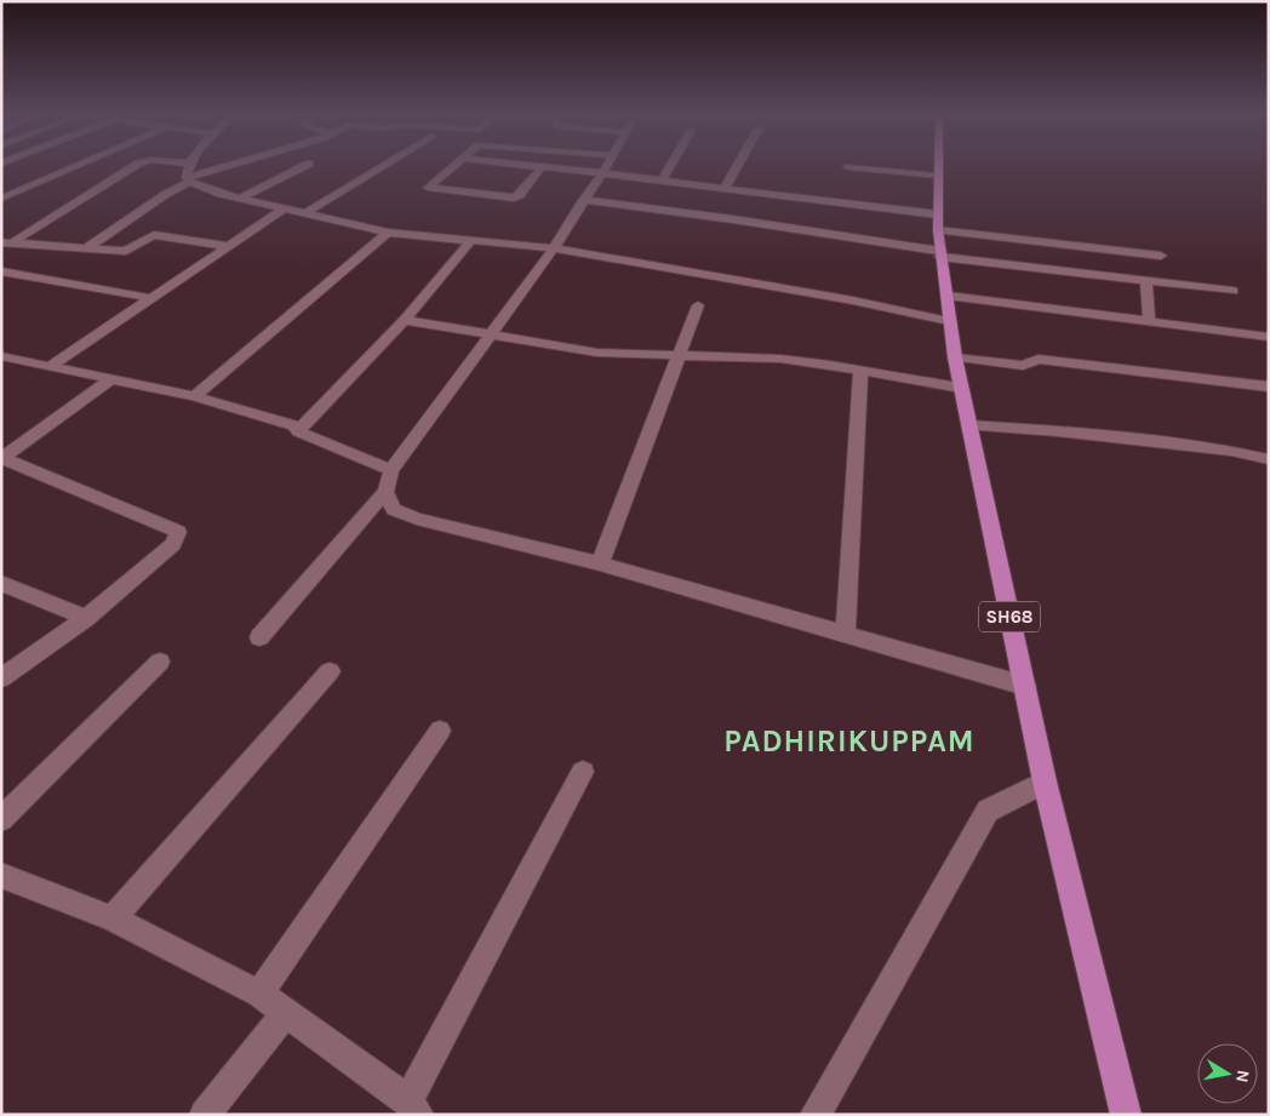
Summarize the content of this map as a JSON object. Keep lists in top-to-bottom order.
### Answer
{
  "streets": {
    "main road": ["SH68"]
  },
  "districts": ["PADHIRIKUPPAM"],
  "north": "right"
}
